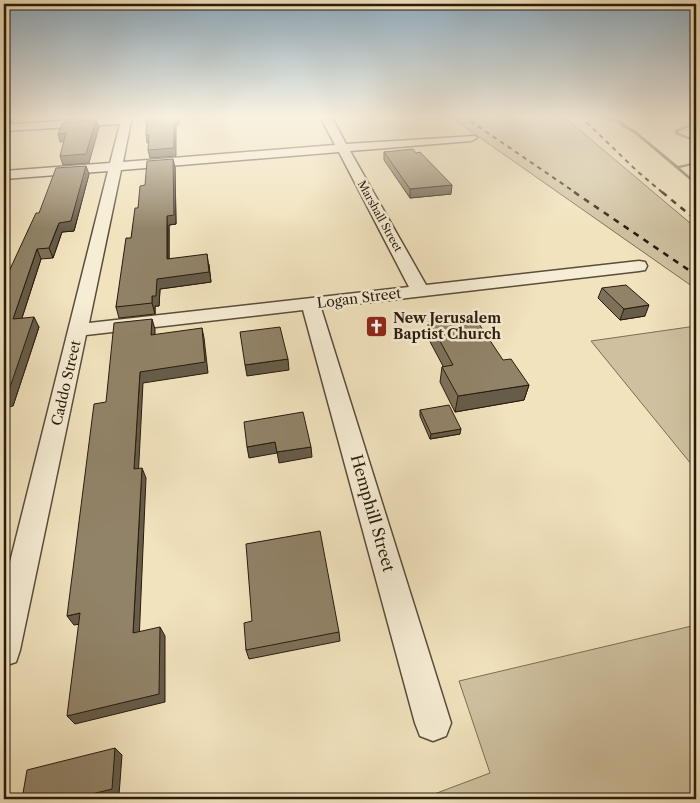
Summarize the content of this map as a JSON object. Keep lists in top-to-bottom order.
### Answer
{
  "streets": {
    "street": [
      "Marshall Street",
      "Logan Street",
      "Caddo Street",
      "Hemphill Street"
    ]
  },
  "crossings": [
    ["Marshall Street", "Logan Street"],
    ["Logan Street", "Caddo Street"],
    ["Logan Street", "Hemphill Street"]
  ],
  "places": {
    "church": ["New Jerusalem Baptist Church"]
  }
}
